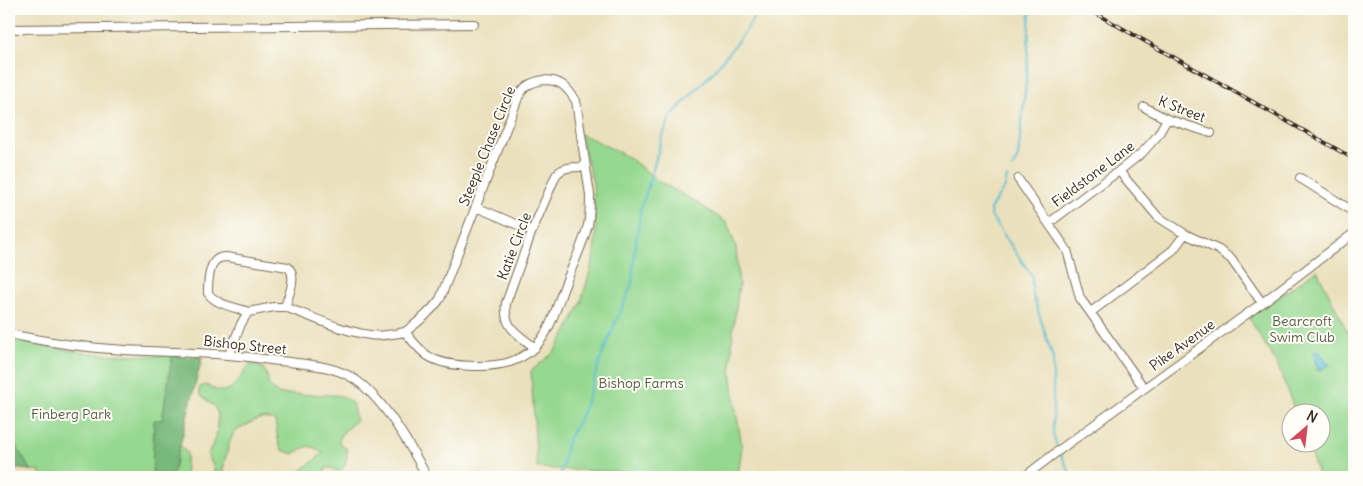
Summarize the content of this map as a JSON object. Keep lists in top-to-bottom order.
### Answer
{
  "streets": {
    "street": [
      "K Street",
      "Steeple Chase Circle",
      "Fieldstone Lane",
      "Katie Circle",
      "Bishop Street",
      "Pike Avenue"
    ]
  },
  "crossings": [
    ["K Street", "Fieldstone Lane"],
    ["Steeple Chase Circle", "Katie Circle"]
  ],
  "parks": ["Bearcroft Swim Club", "Bishop Farms", "Finberg Park"],
  "north": "top right"
}
